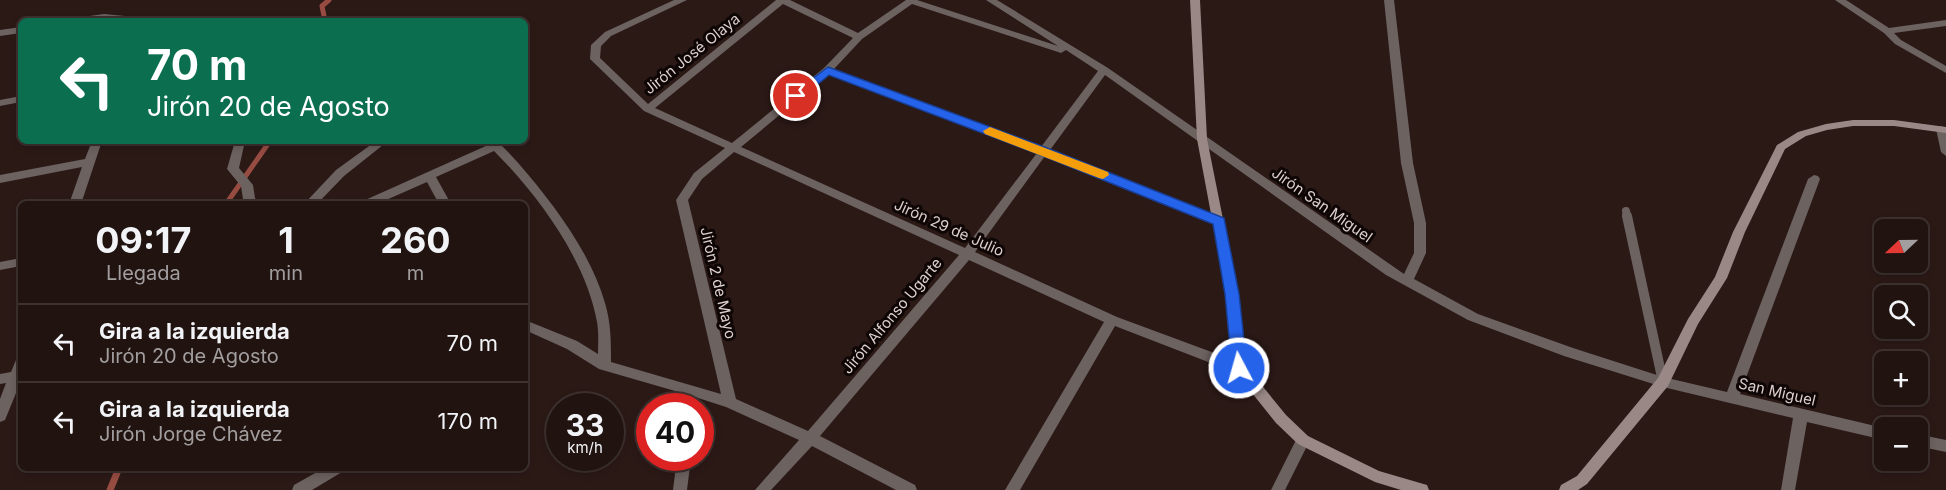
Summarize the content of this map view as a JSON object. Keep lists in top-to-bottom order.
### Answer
{
  "streets": {
    "street": [
      "Jirón José Olaya",
      "Jirón San Miguel",
      "Jirón 29 de Julio",
      "Jirón 2 de Mayo",
      "Jirón Alfonso Ugarte",
      "San Miguel"
    ]
  },
  "crossings": [
    ["Jirón José Olaya", "Jirón 29 de Julio"],
    ["Jirón San Miguel", "Jirón Alfonso Ugarte"],
    ["Jirón San Miguel", "San Miguel"],
    ["Jirón 29 de Julio", "Jirón 2 de Mayo"],
    ["Jirón 29 de Julio", "Jirón Alfonso Ugarte"]
  ],
  "north": "left",
  "page": {
    "turn": ["70 m", "Jirón 20 de Agosto"],
    "eta": [
      "09:17",
      "Llegada",
      "1",
      "min",
      "260",
      "m"
    ],
    "map_buttons": ["+", "−"],
    "list": [
      {
        "name": "Gira a la izquierda",
        "note": "Jirón 20 de Agosto",
        "value": "70 m"
      },
      {
        "name": "Gira a la izquierda",
        "note": "Jirón Jorge Chávez",
        "value": "170 m"
      }
    ],
    "speed": "33 km/h",
    "limit": "40"
  }
}
